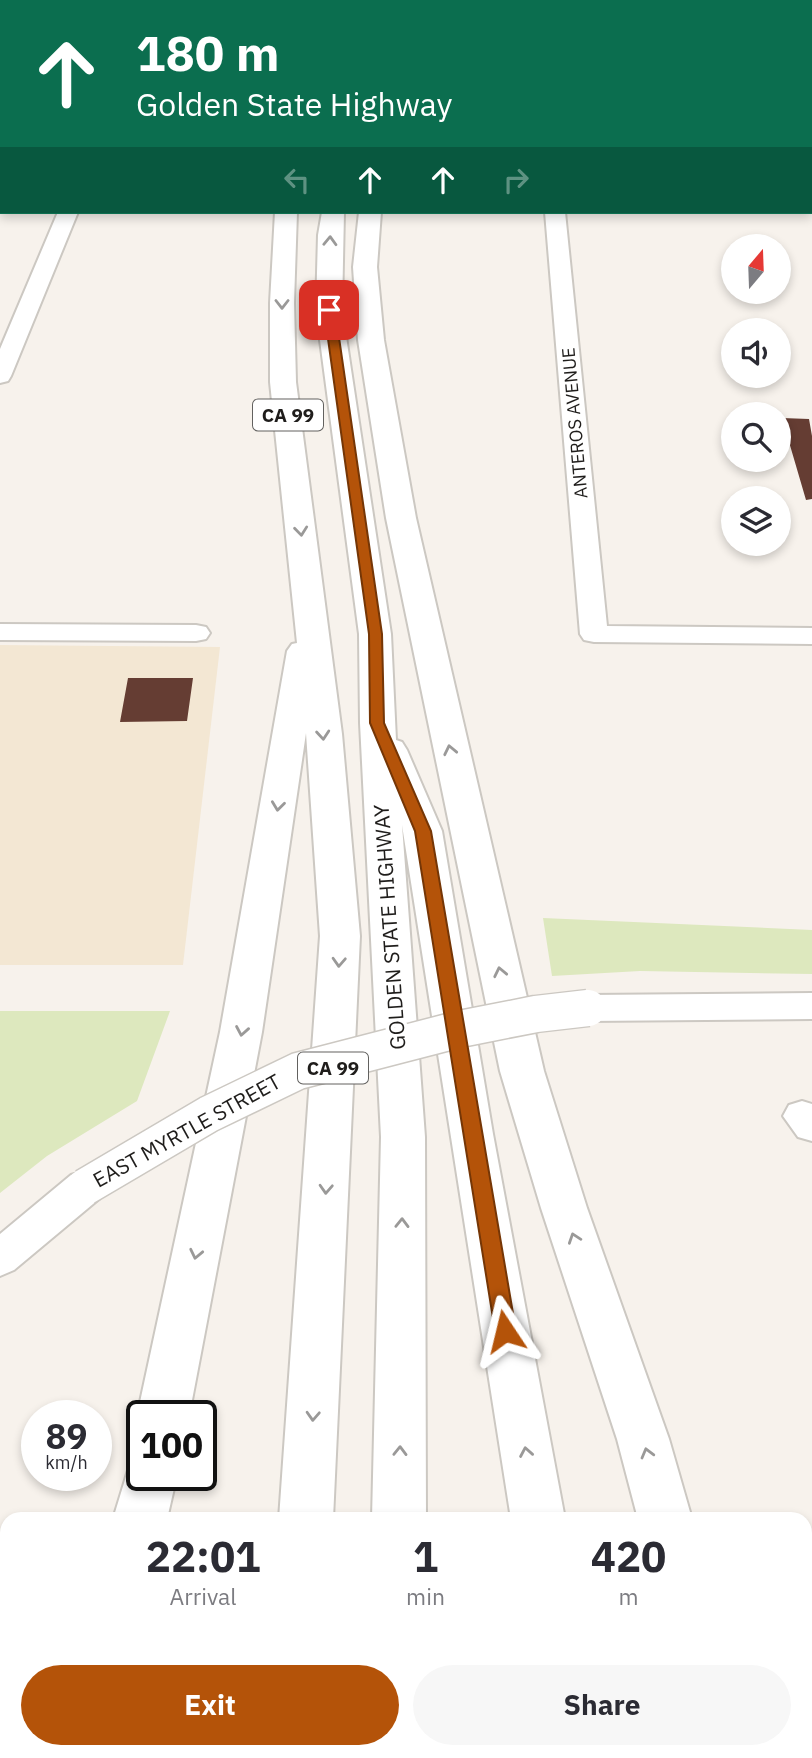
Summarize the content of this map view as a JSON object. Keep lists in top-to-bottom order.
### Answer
{
  "streets": {
    "highway": ["CA 99", "GOLDEN STATE HIGHWAY"],
    "street": ["ANTEROS AVENUE", "EAST MYRTLE STREET"]
  },
  "north": "top",
  "page": {
    "turn": ["180 m", "Golden State Highway"],
    "speed": "89 km/h",
    "limit": "100",
    "eta": [
      "22:01",
      "Arrival",
      "1",
      "min",
      "420",
      "m"
    ],
    "buttons": ["Exit", "Share"]
  }
}
